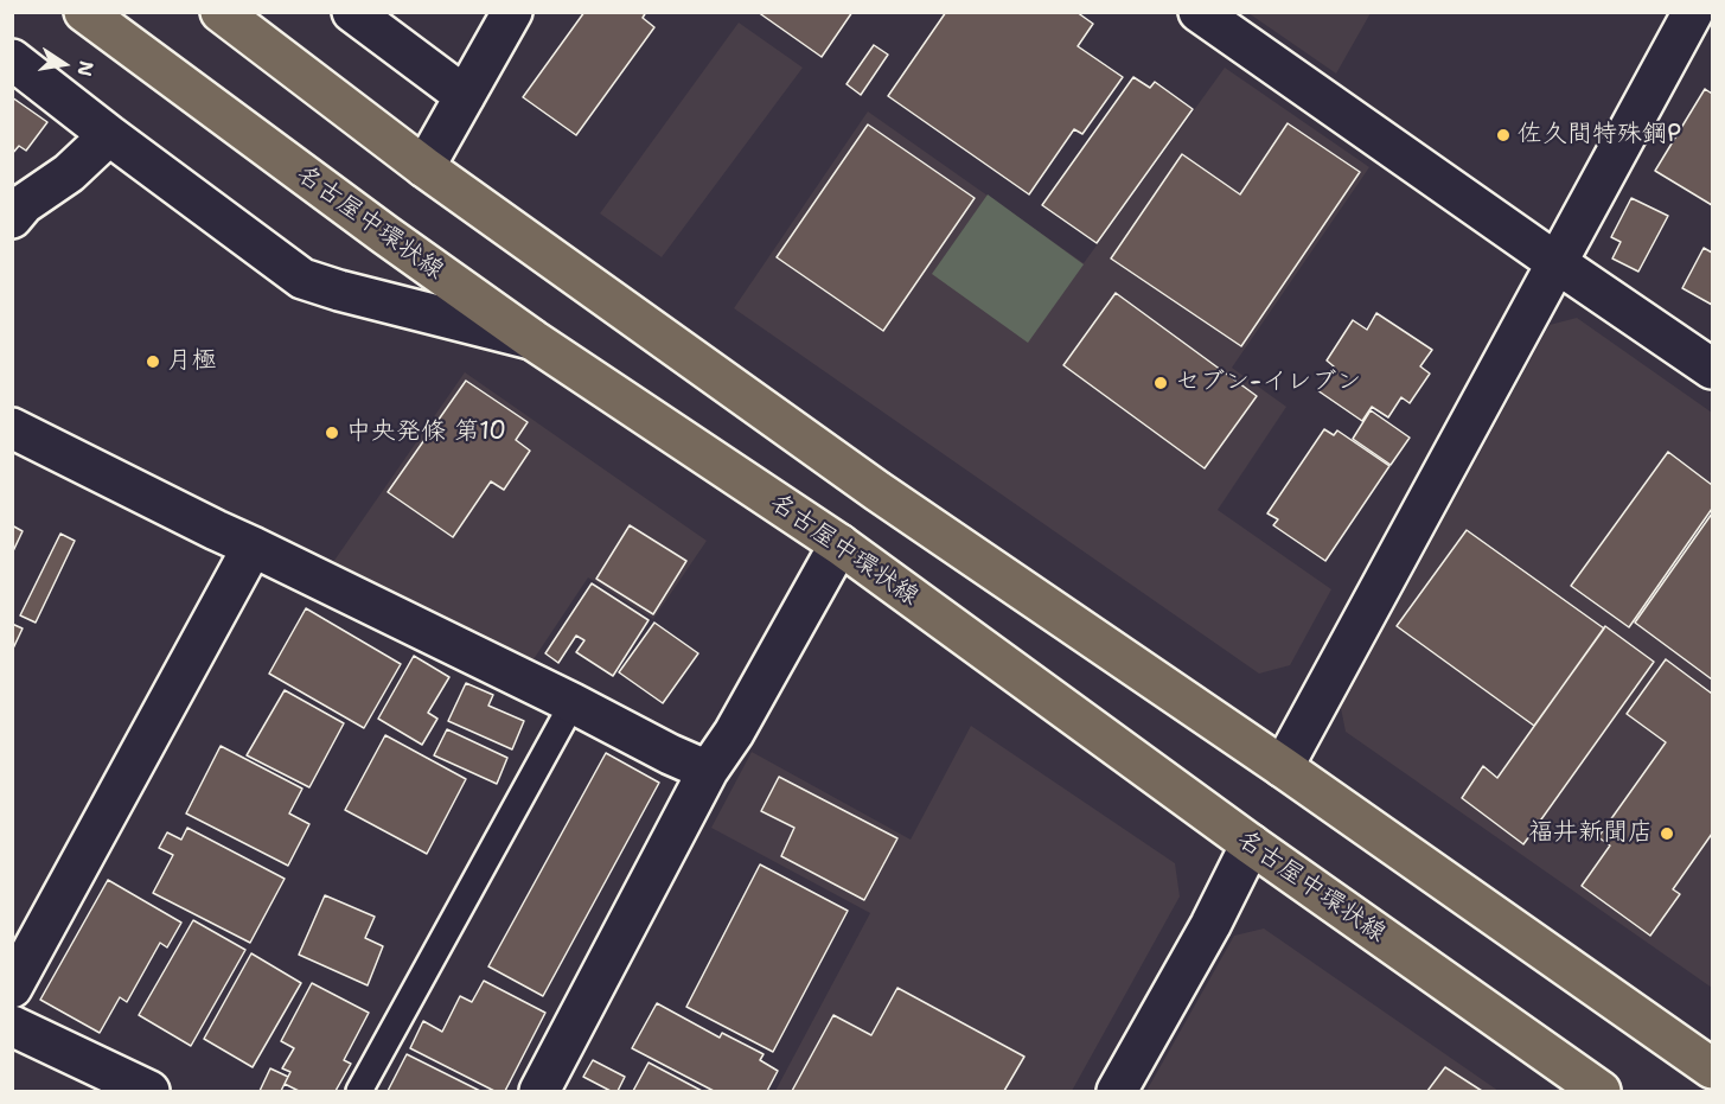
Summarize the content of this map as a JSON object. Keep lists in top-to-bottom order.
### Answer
{
  "streets": {
    "main road": ["名古屋中環状線"]
  },
  "places": [
    "佐久間特殊鋼P",
    "月極",
    "セブン-イレブン",
    "中央発條 第10",
    "福井新聞店"
  ],
  "north": "right"
}
